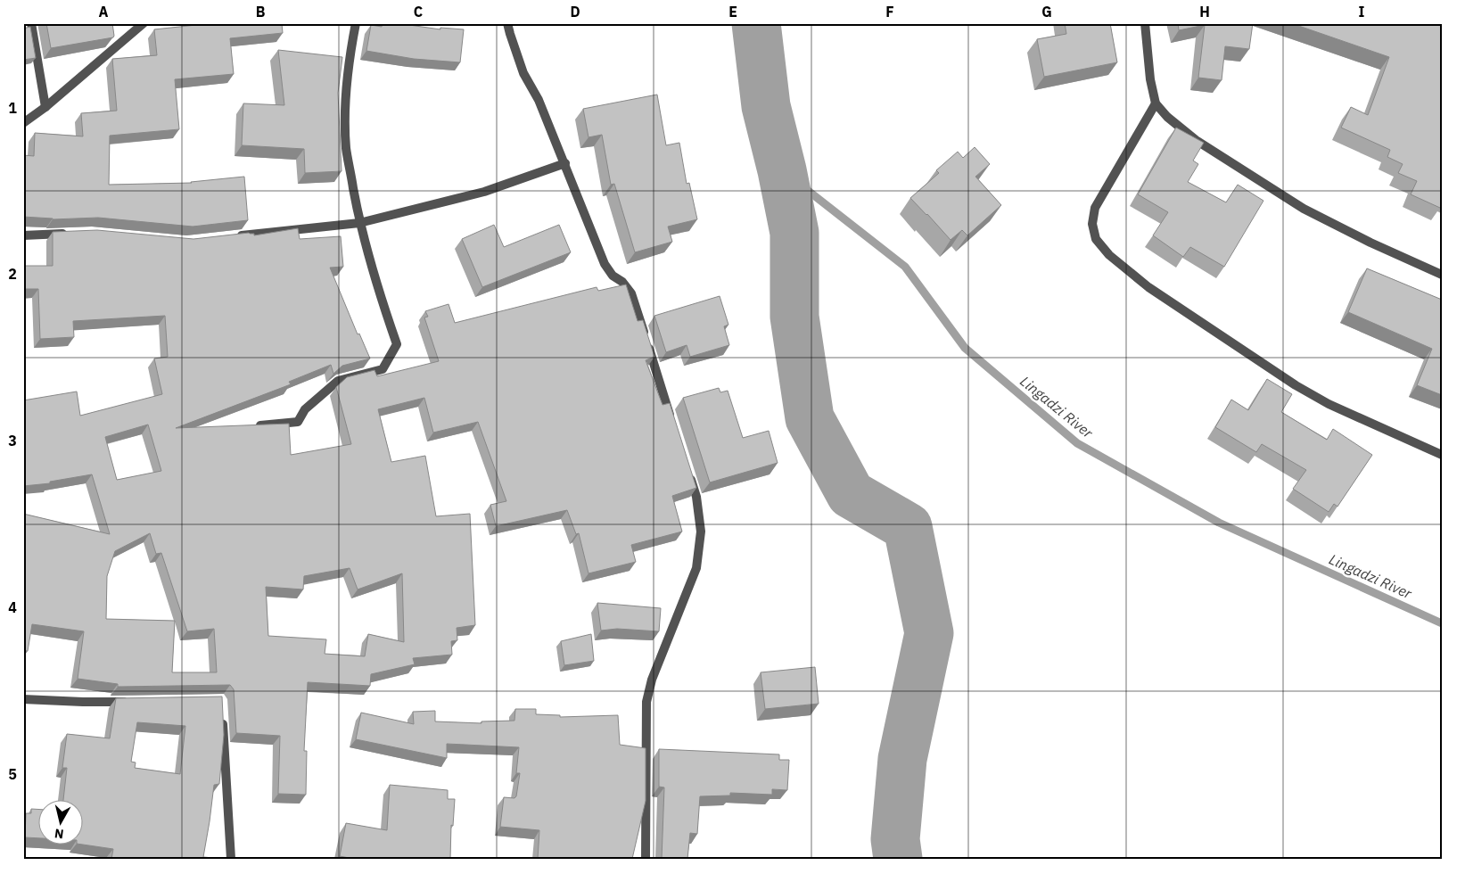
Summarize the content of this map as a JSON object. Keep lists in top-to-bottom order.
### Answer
{
  "water": ["Lingadzi River"],
  "north": "bottom",
  "grid": {
    "columns": [
      "A",
      "B",
      "C",
      "D",
      "E",
      "F",
      "G",
      "H",
      "I"
    ],
    "rows": [
      "1",
      "2",
      "3",
      "4",
      "5"
    ]
  }
}
